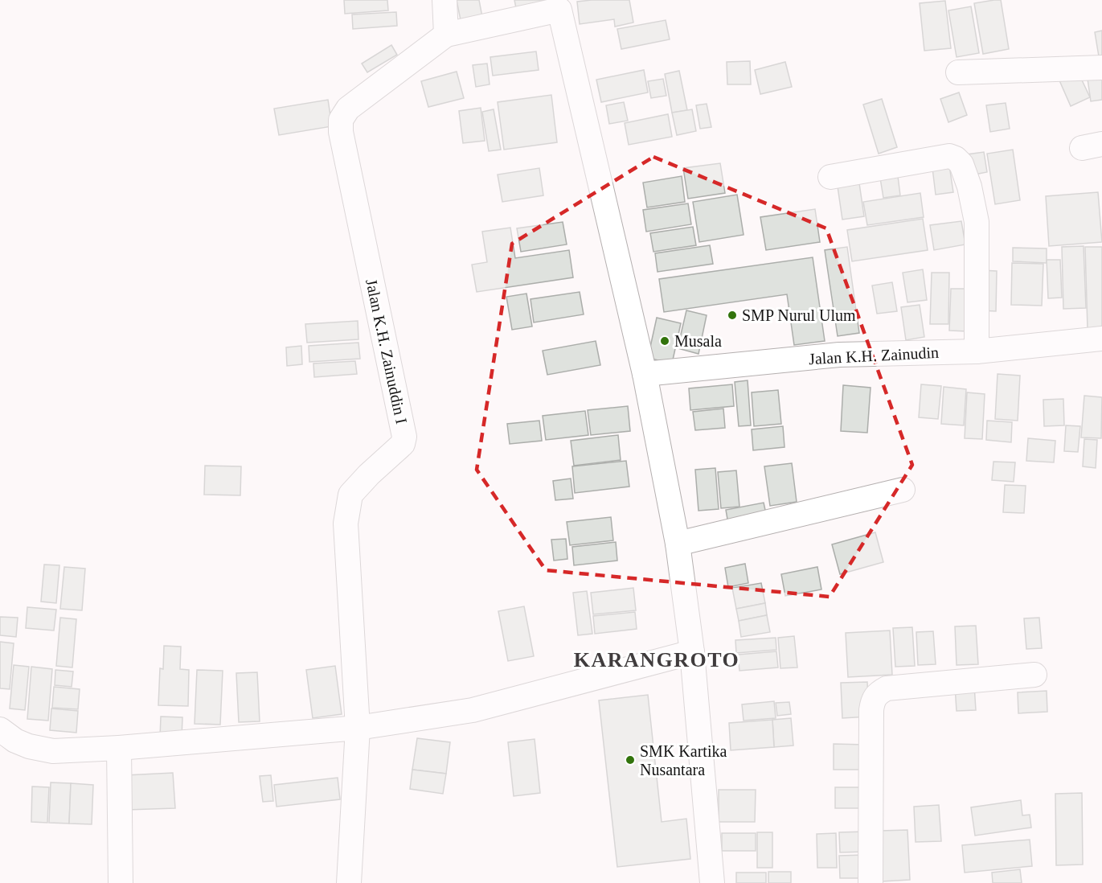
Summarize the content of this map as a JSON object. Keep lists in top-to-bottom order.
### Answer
{
  "streets": {
    "street": ["Jalan K.H. Zainuddin I", "Jalan K.H. Zainudin"]
  },
  "districts": ["KARANGROTO"],
  "places": ["SMP Nurul Ulum", "Musala", "SMK Kartika Nusantara"]
}
